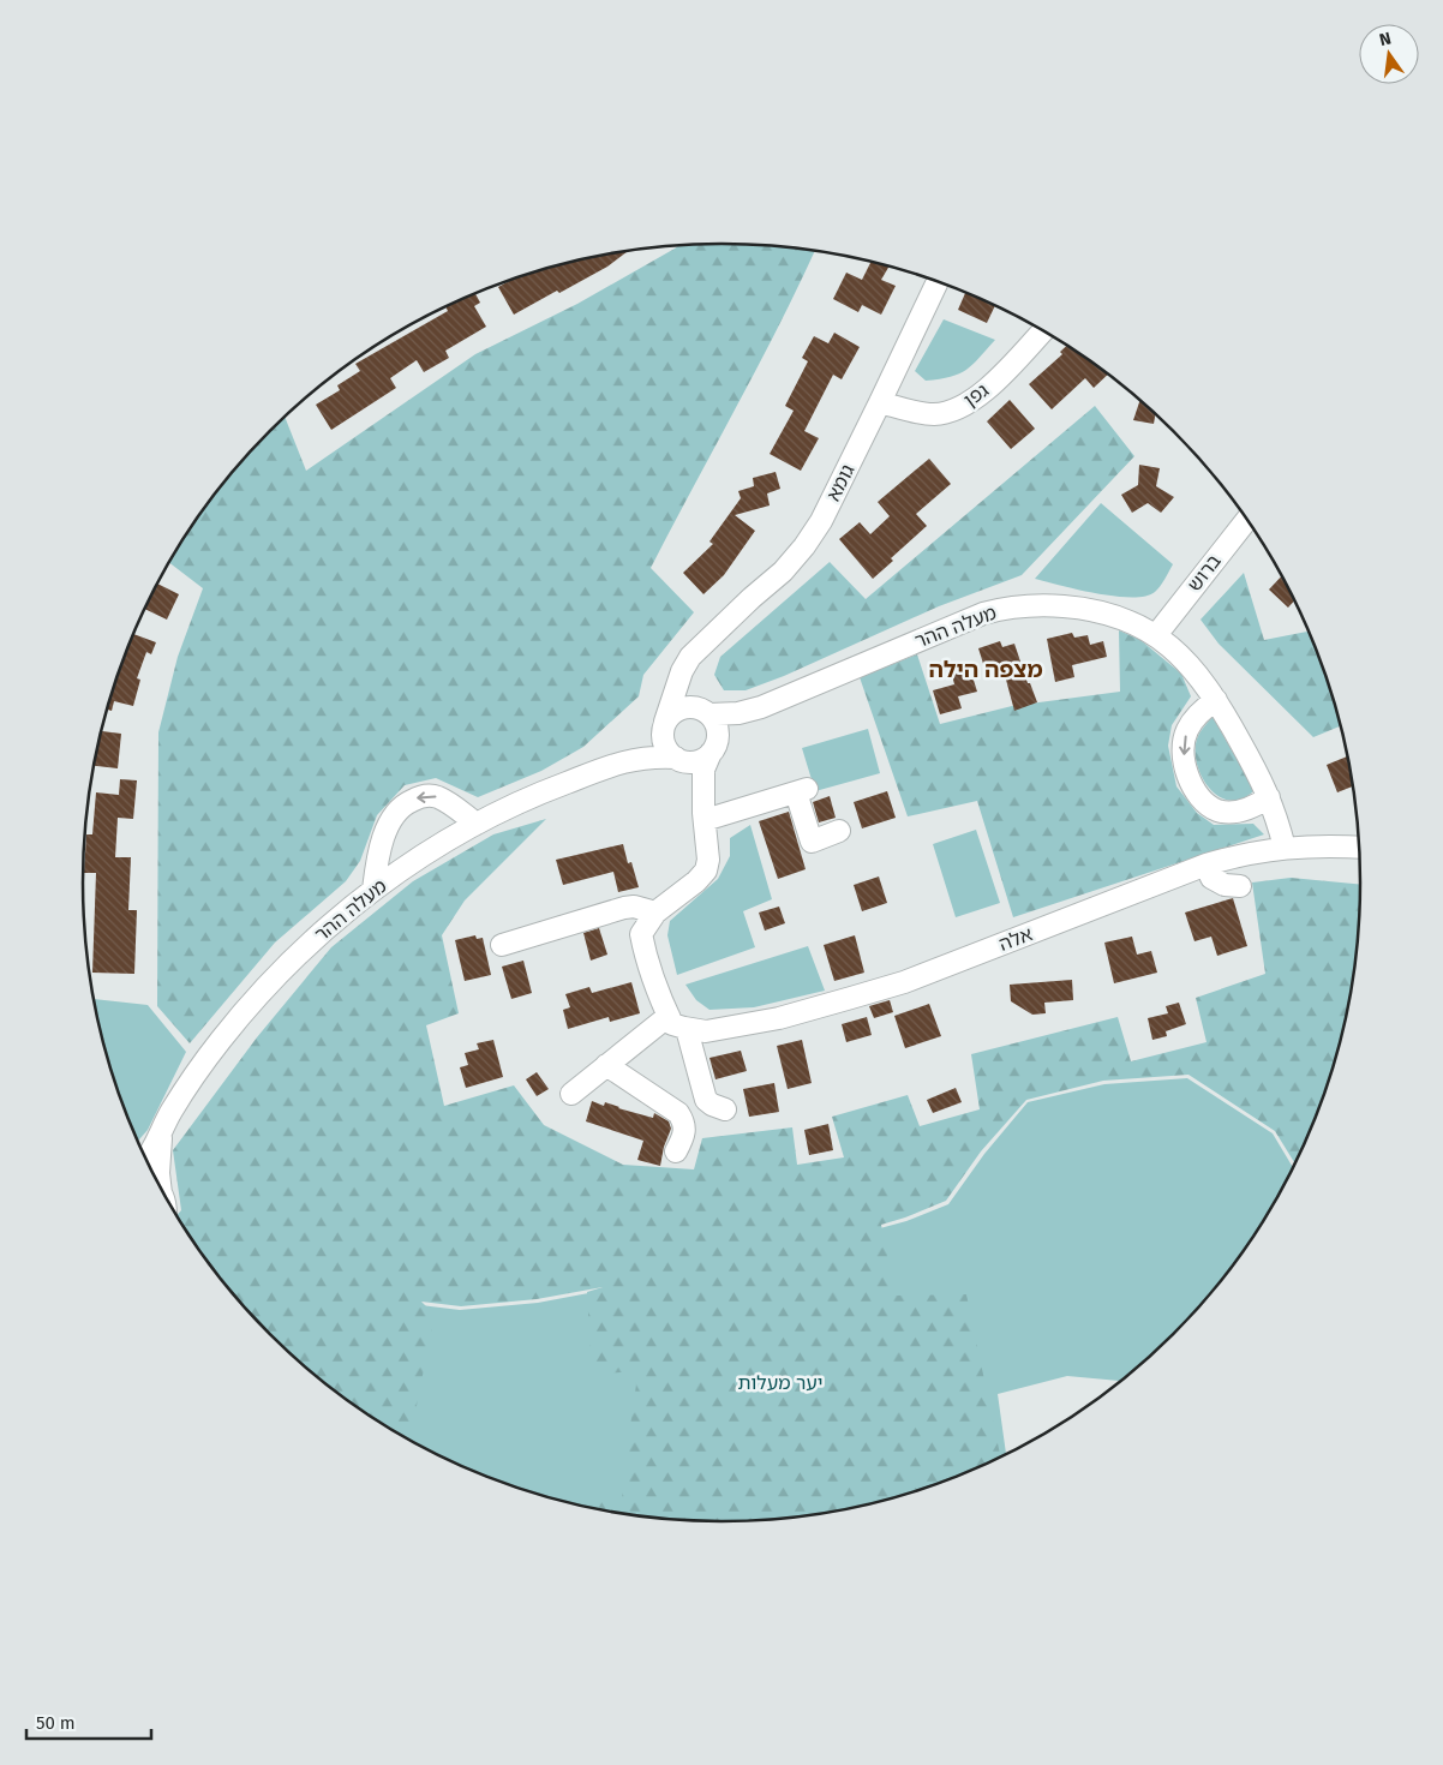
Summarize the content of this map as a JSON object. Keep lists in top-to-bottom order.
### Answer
{
  "streets": {
    "street": [
      "גפן",
      "גומא",
      "ברוש",
      "מעלה ההר",
      "אלה"
    ]
  },
  "crossings": [
    ["גפן", "גומא"],
    ["ברוש", "מעלה ההר"],
    ["מעלה ההר", "אלה"]
  ],
  "districts": ["מצפה הילה"],
  "parks": ["יער מעלות"],
  "scale_bar": "50 m",
  "north": "top"
}
